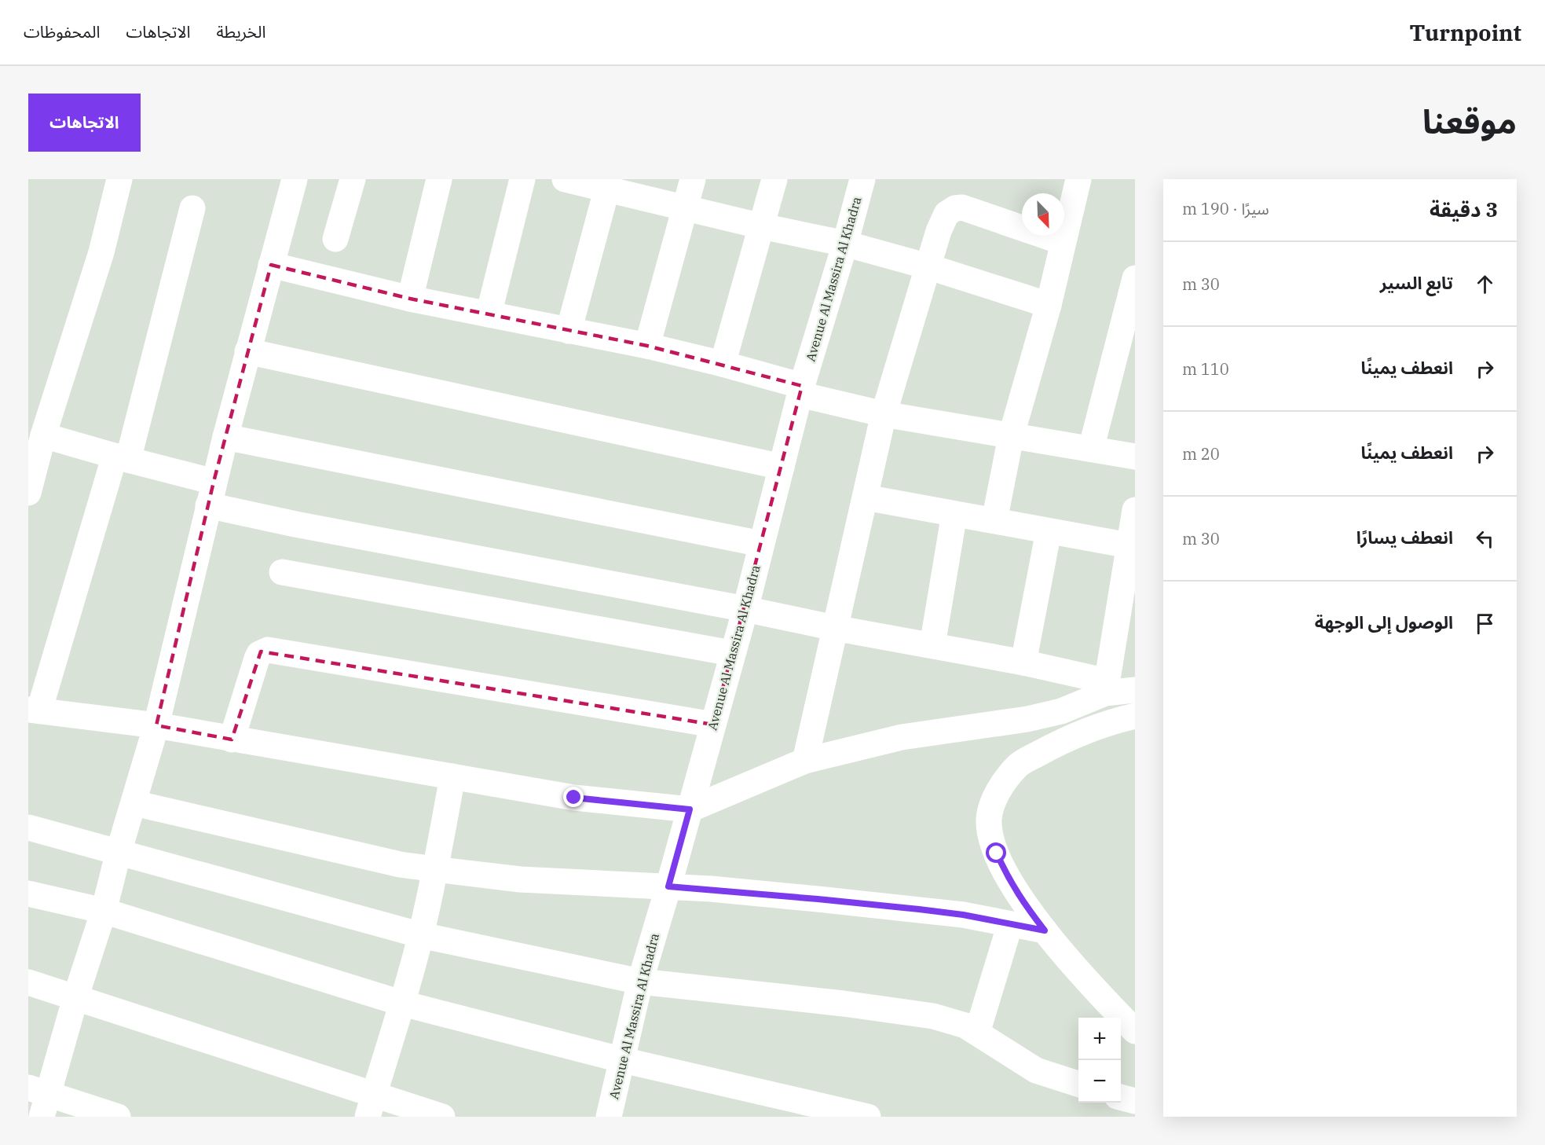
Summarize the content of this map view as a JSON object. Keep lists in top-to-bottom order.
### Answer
{
  "streets": {
    "street": ["Avenue Al Massira Al Khadra"]
  },
  "north": "bottom right",
  "page": {
    "header": "Turnpoint",
    "nav": ["الخريطة", "الاتجاهات", "المحفوظات"],
    "title": "موقعنا",
    "buttons": "الاتجاهات",
    "heading": ["3 دقيقة", "سيرًا · 190 m"],
    "list": [
      ["تابع السير", "30 m"],
      ["انعطف يمينًا", "110 m"],
      ["انعطف يمينًا", "20 m"],
      ["انعطف يسارًا", "30 m"],
      "الوصول إلى الوجهة"
    ],
    "map_buttons": ["+", "−"]
  }
}
